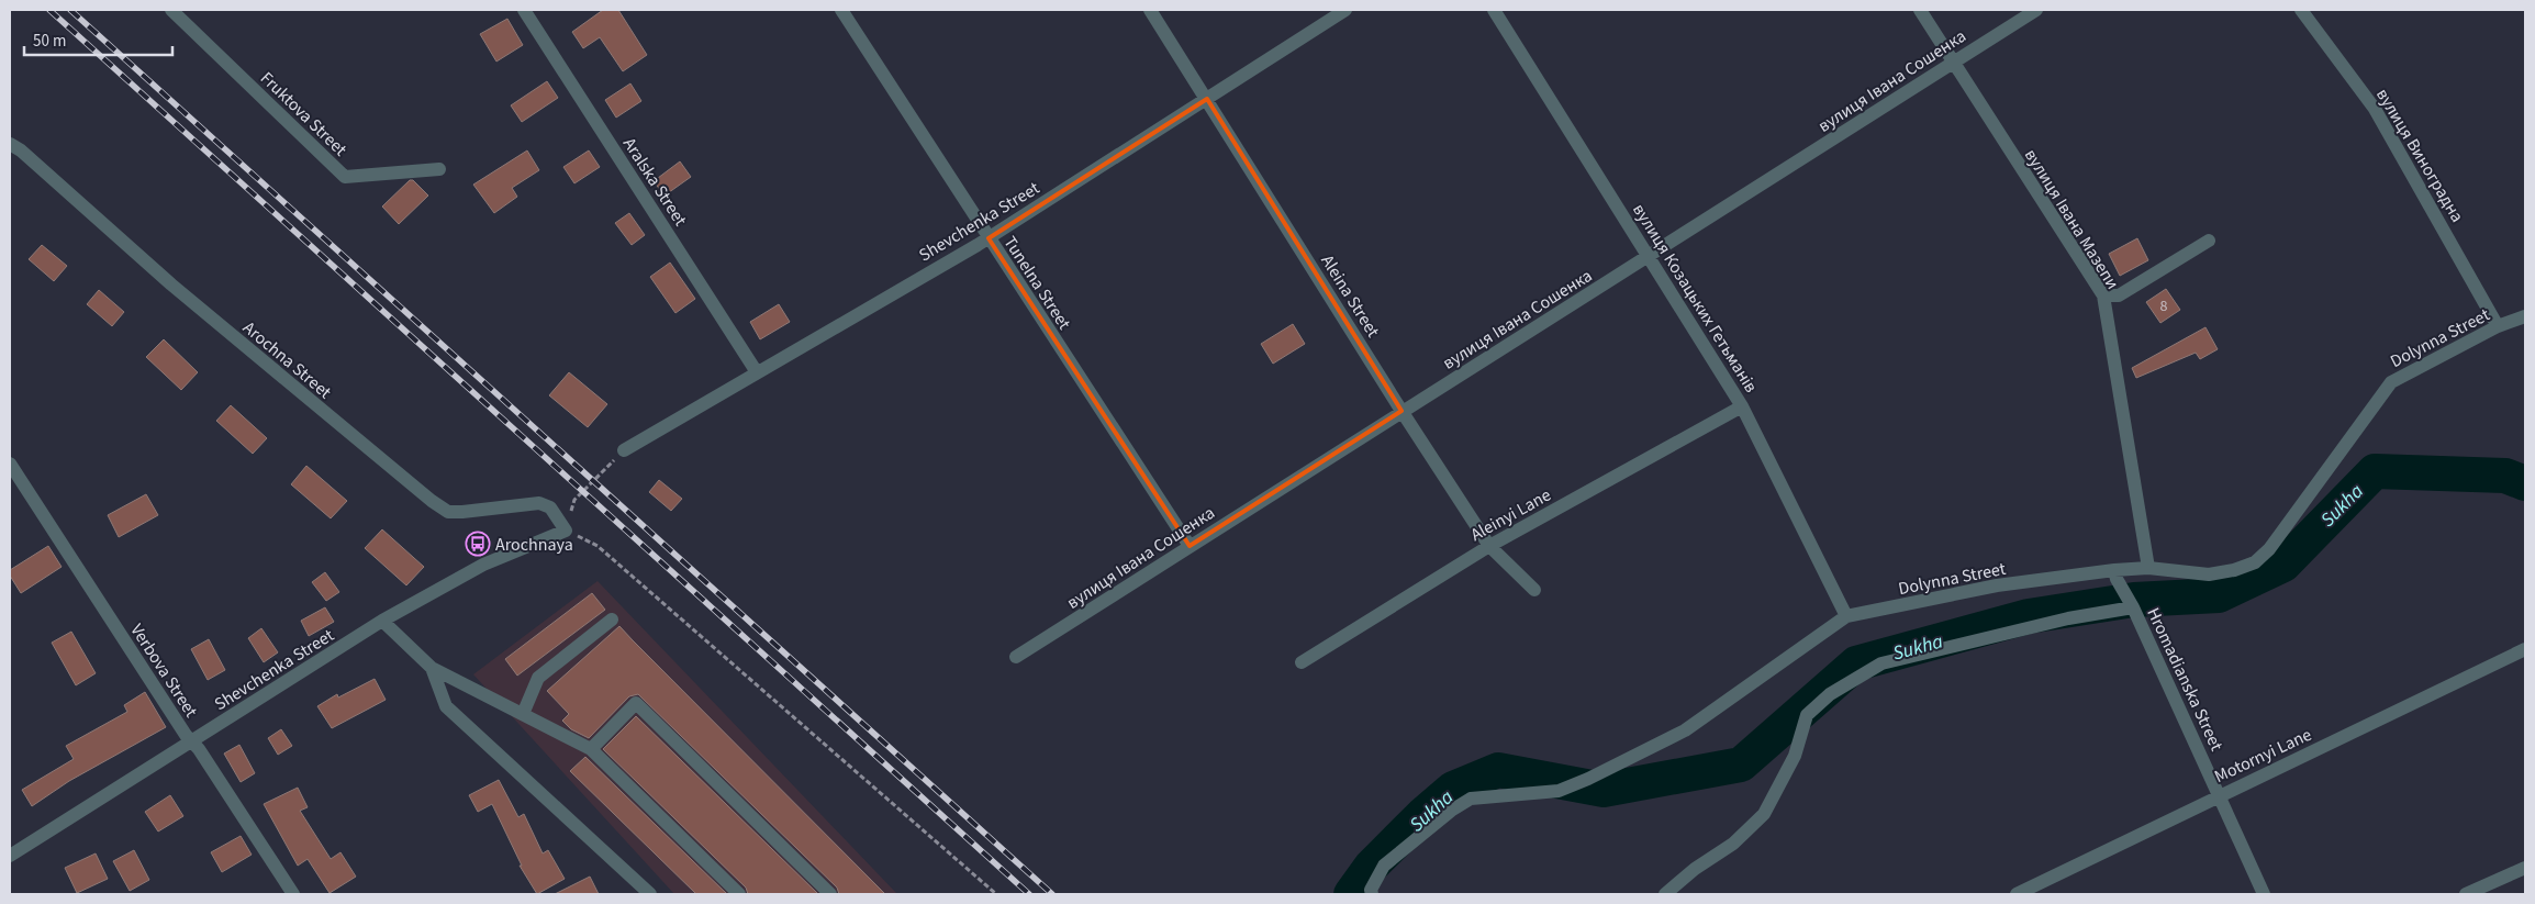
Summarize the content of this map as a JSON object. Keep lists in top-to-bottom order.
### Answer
{
  "streets": {
    "street": [
      "вулиця Івана Сошенка",
      "Fruktova Street",
      "вулиця Виноградна",
      "Aralska Street",
      "вулиця Івана Мазепи",
      "Shevchenka Street",
      "Tunelna Street",
      "Aleina Street",
      "вулиця Козацьких Гетьманів",
      "Dolynna Street",
      "Arochna Street",
      "Aleinyi Lane",
      "Verbova Street",
      "Hromadianska Street",
      "Motornyi Lane"
    ]
  },
  "crossings": [
    ["вулиця Івана Сошенка", "вулиця Івана Мазепи"],
    ["вулиця Івана Сошенка", "Tunelna Street"],
    ["вулиця Івана Сошенка", "Aleina Street"],
    ["вулиця Івана Сошенка", "вулиця Козацьких Гетьманів"],
    ["вулиця Виноградна", "Dolynna Street"],
    ["Aralska Street", "Shevchenka Street"],
    ["вулиця Івана Мазепи", "Dolynna Street"],
    ["Shevchenka Street", "Tunelna Street"],
    ["Shevchenka Street", "Aleina Street"],
    ["Shevchenka Street", "Arochna Street"],
    ["Shevchenka Street", "Verbova Street"],
    ["Aleina Street", "Aleinyi Lane"],
    ["вулиця Козацьких Гетьманів", "Dolynna Street"],
    ["вулиця Козацьких Гетьманів", "Aleinyi Lane"],
    ["Dolynna Street", "Hromadianska Street"],
    ["Hromadianska Street", "Motornyi Lane"]
  ],
  "water": ["Sukha"],
  "places": {
    "bus stop": ["Arochnaya"]
  },
  "house_numbers": ["8"],
  "scale_bar": "50 m"
}
